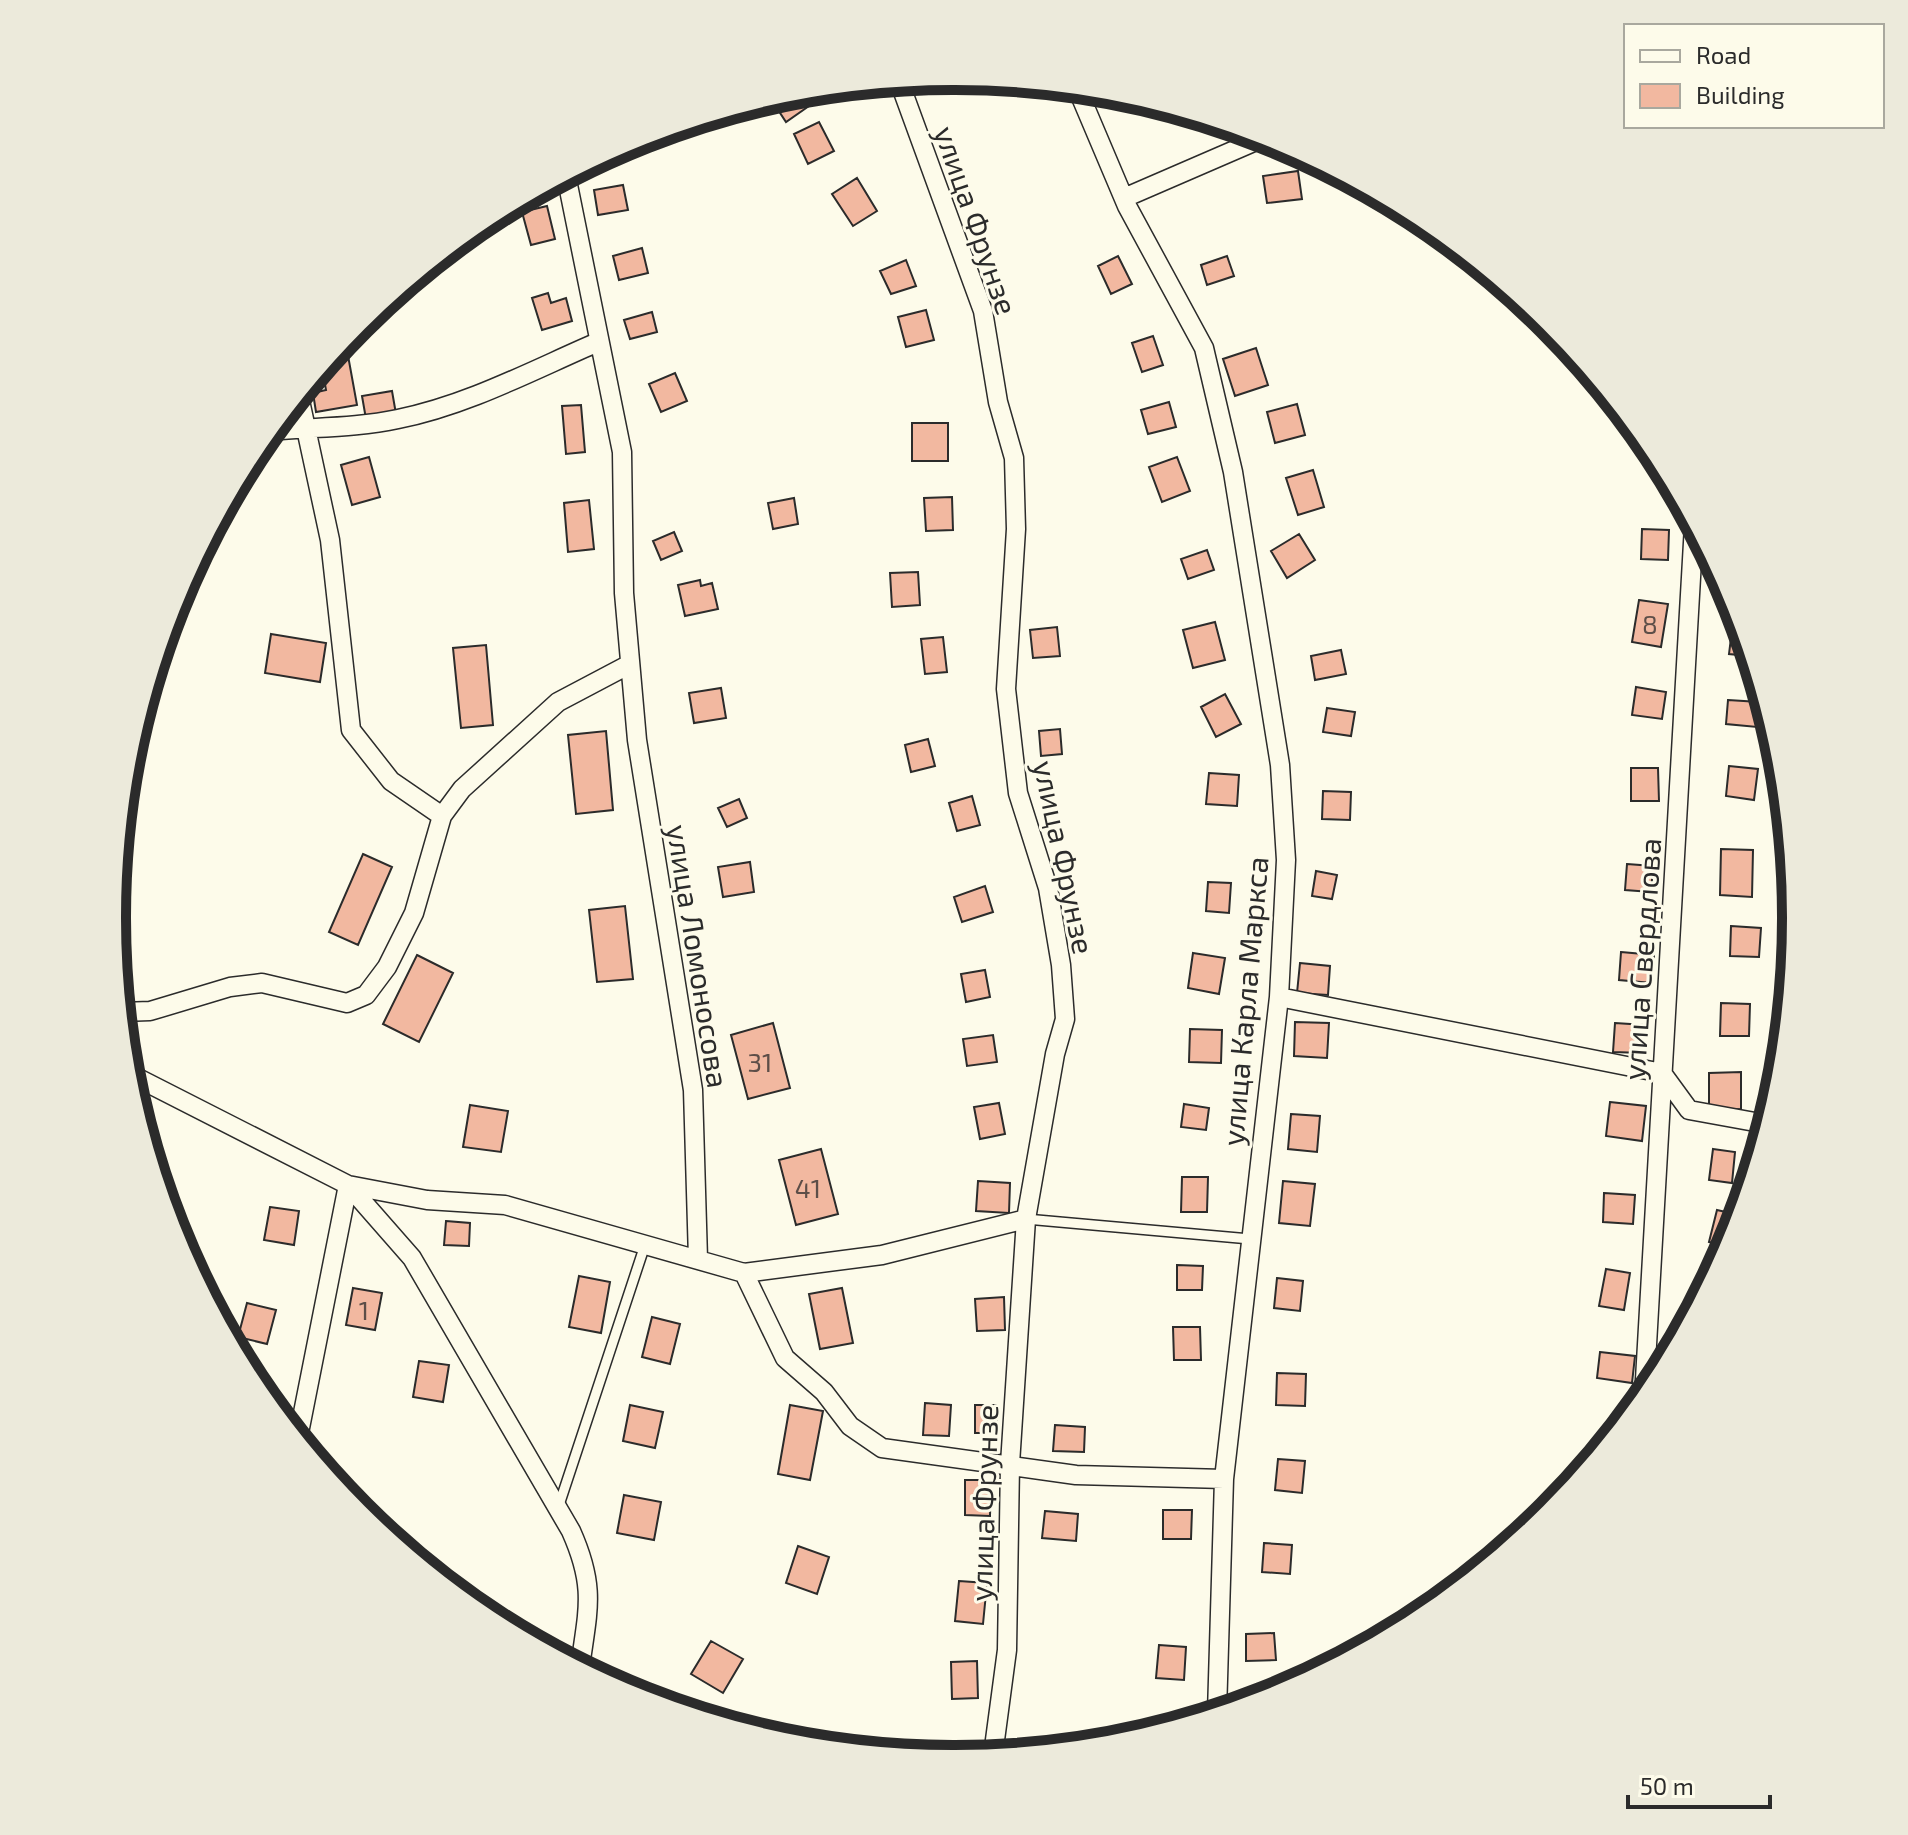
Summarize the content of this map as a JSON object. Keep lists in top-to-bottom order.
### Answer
{
  "streets": {
    "street": [
      "улица Фрунзе",
      "улица Ломоносова",
      "улица Свердлова",
      "улица Карла Маркса"
    ]
  },
  "house_numbers": [
    "8",
    "31",
    "41",
    "1"
  ],
  "legend": ["Road", "Building"],
  "scale_bar": "50 m"
}
